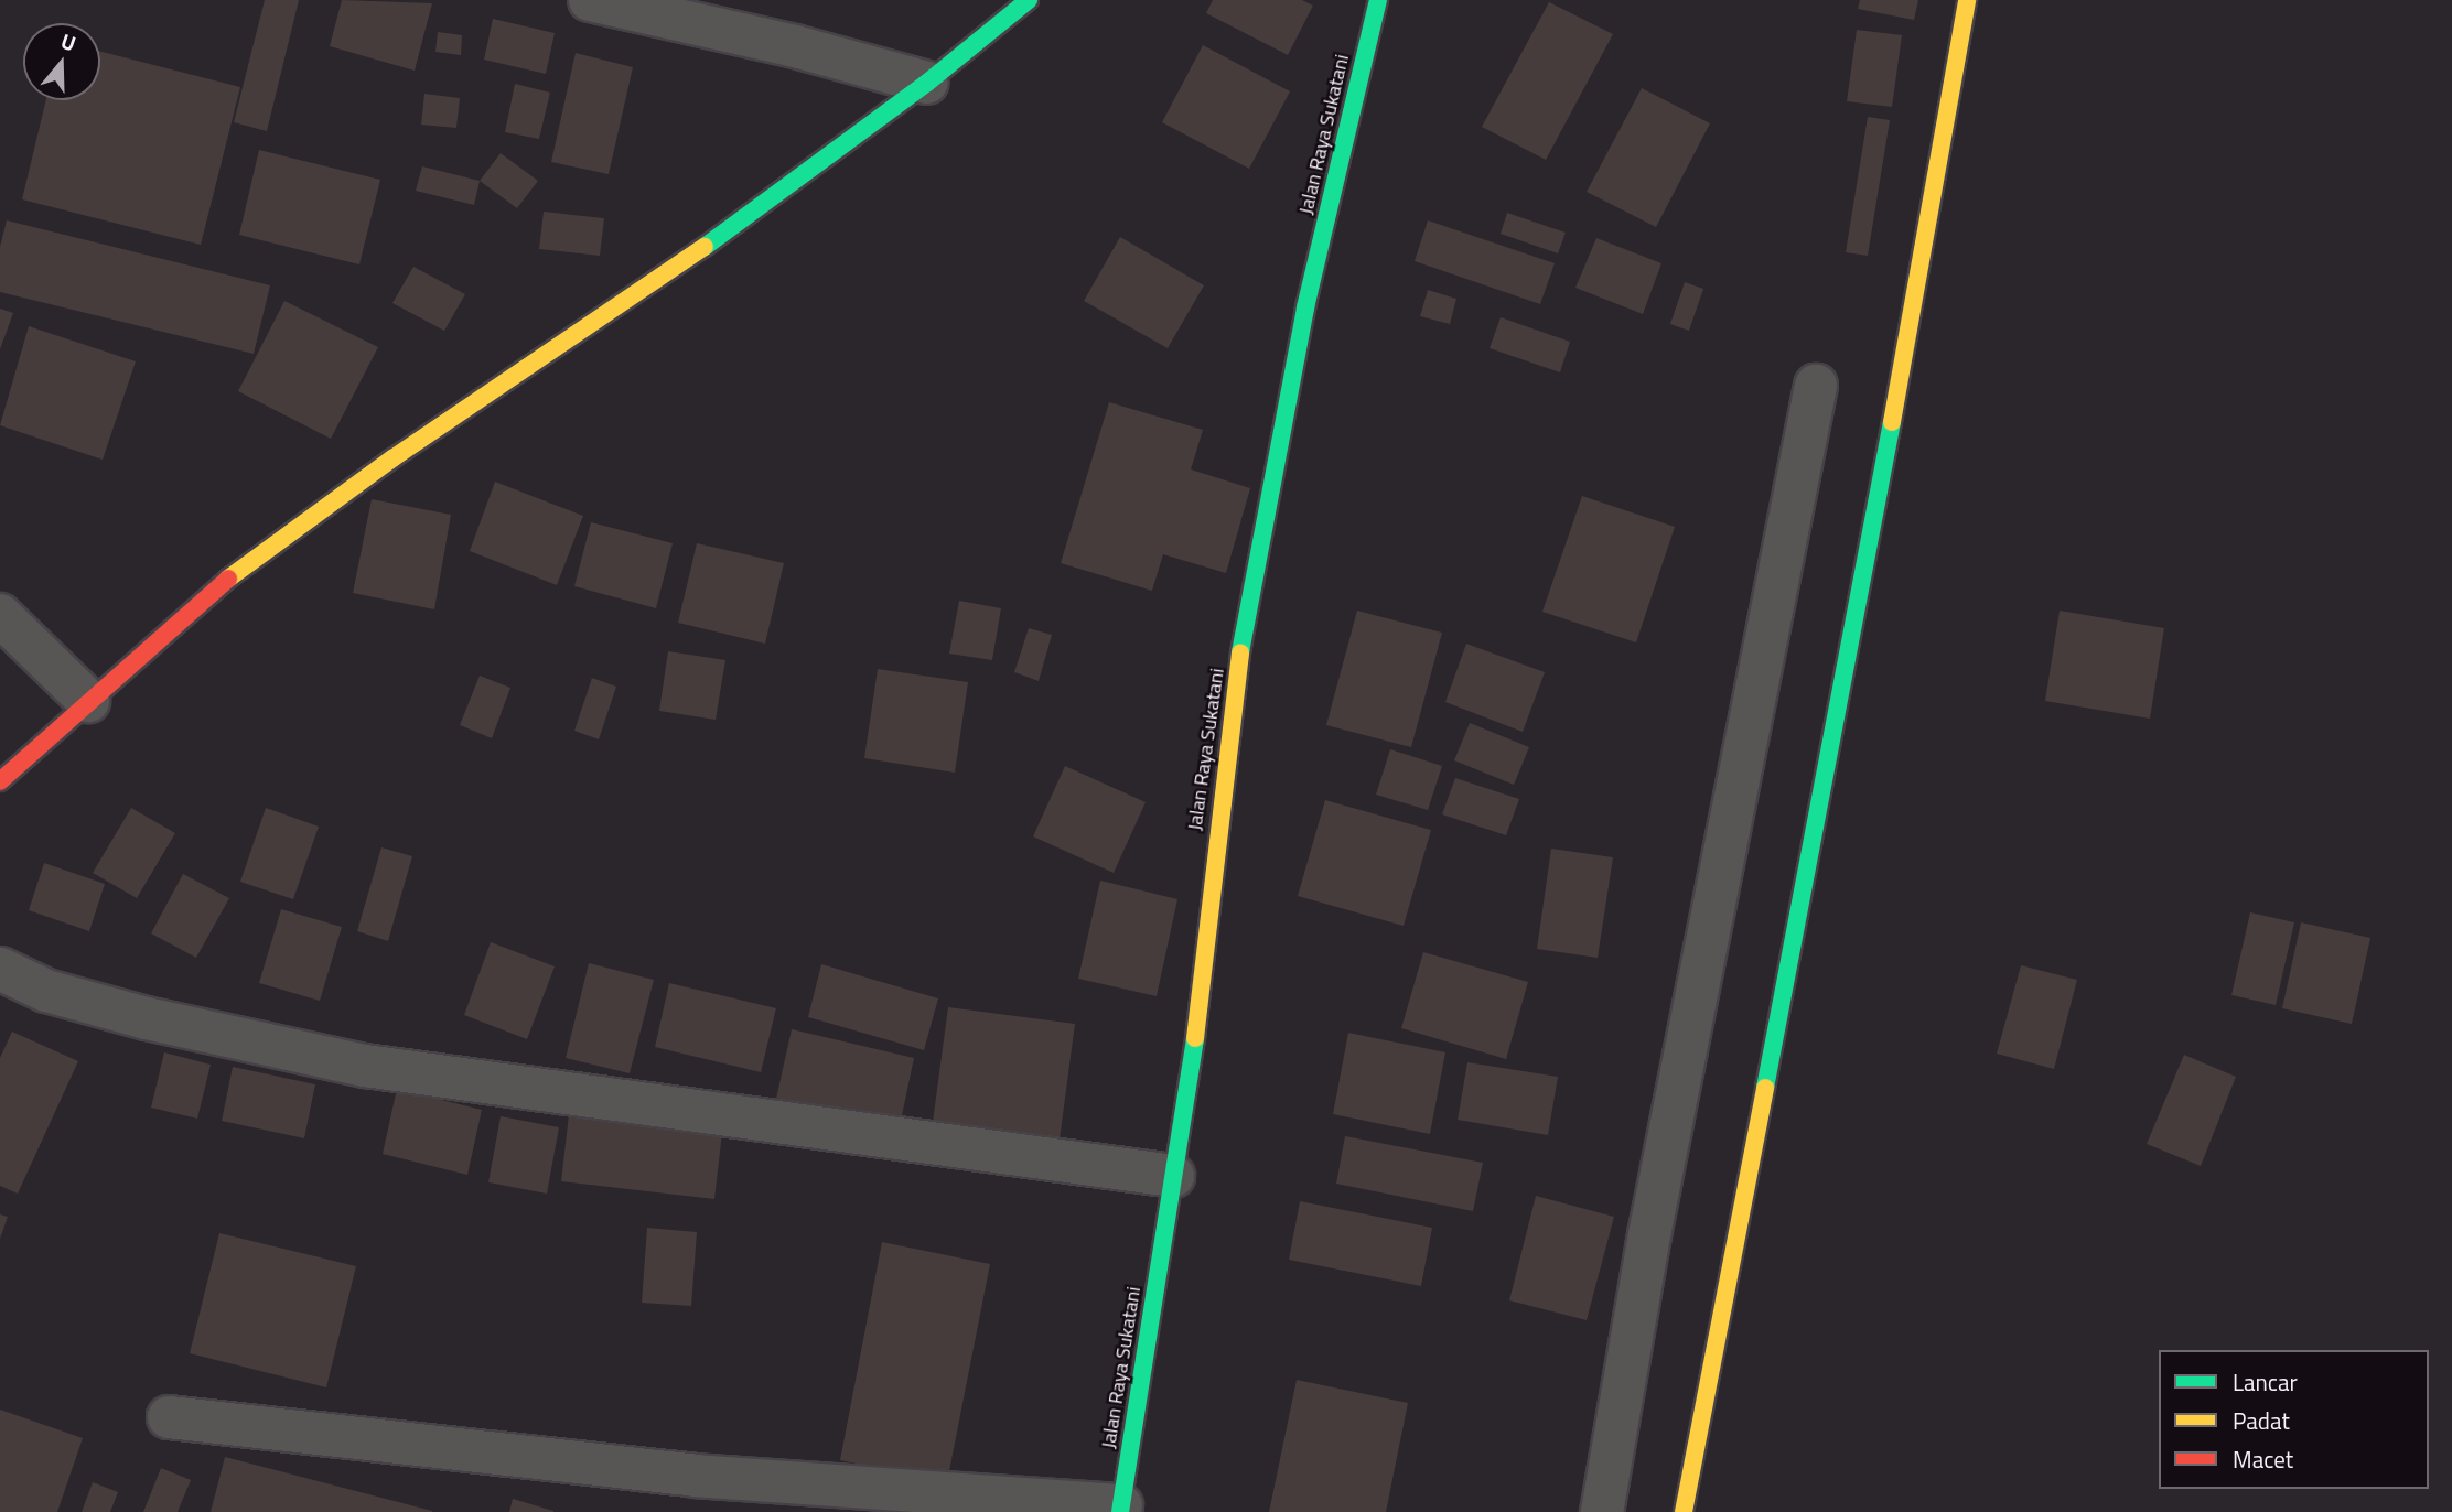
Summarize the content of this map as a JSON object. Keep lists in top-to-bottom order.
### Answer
{
  "streets": {
    "street": ["Jalan Raya Sukatani"]
  },
  "legend": ["Lancar", "Padat", "Macet"],
  "north": "top"
}
